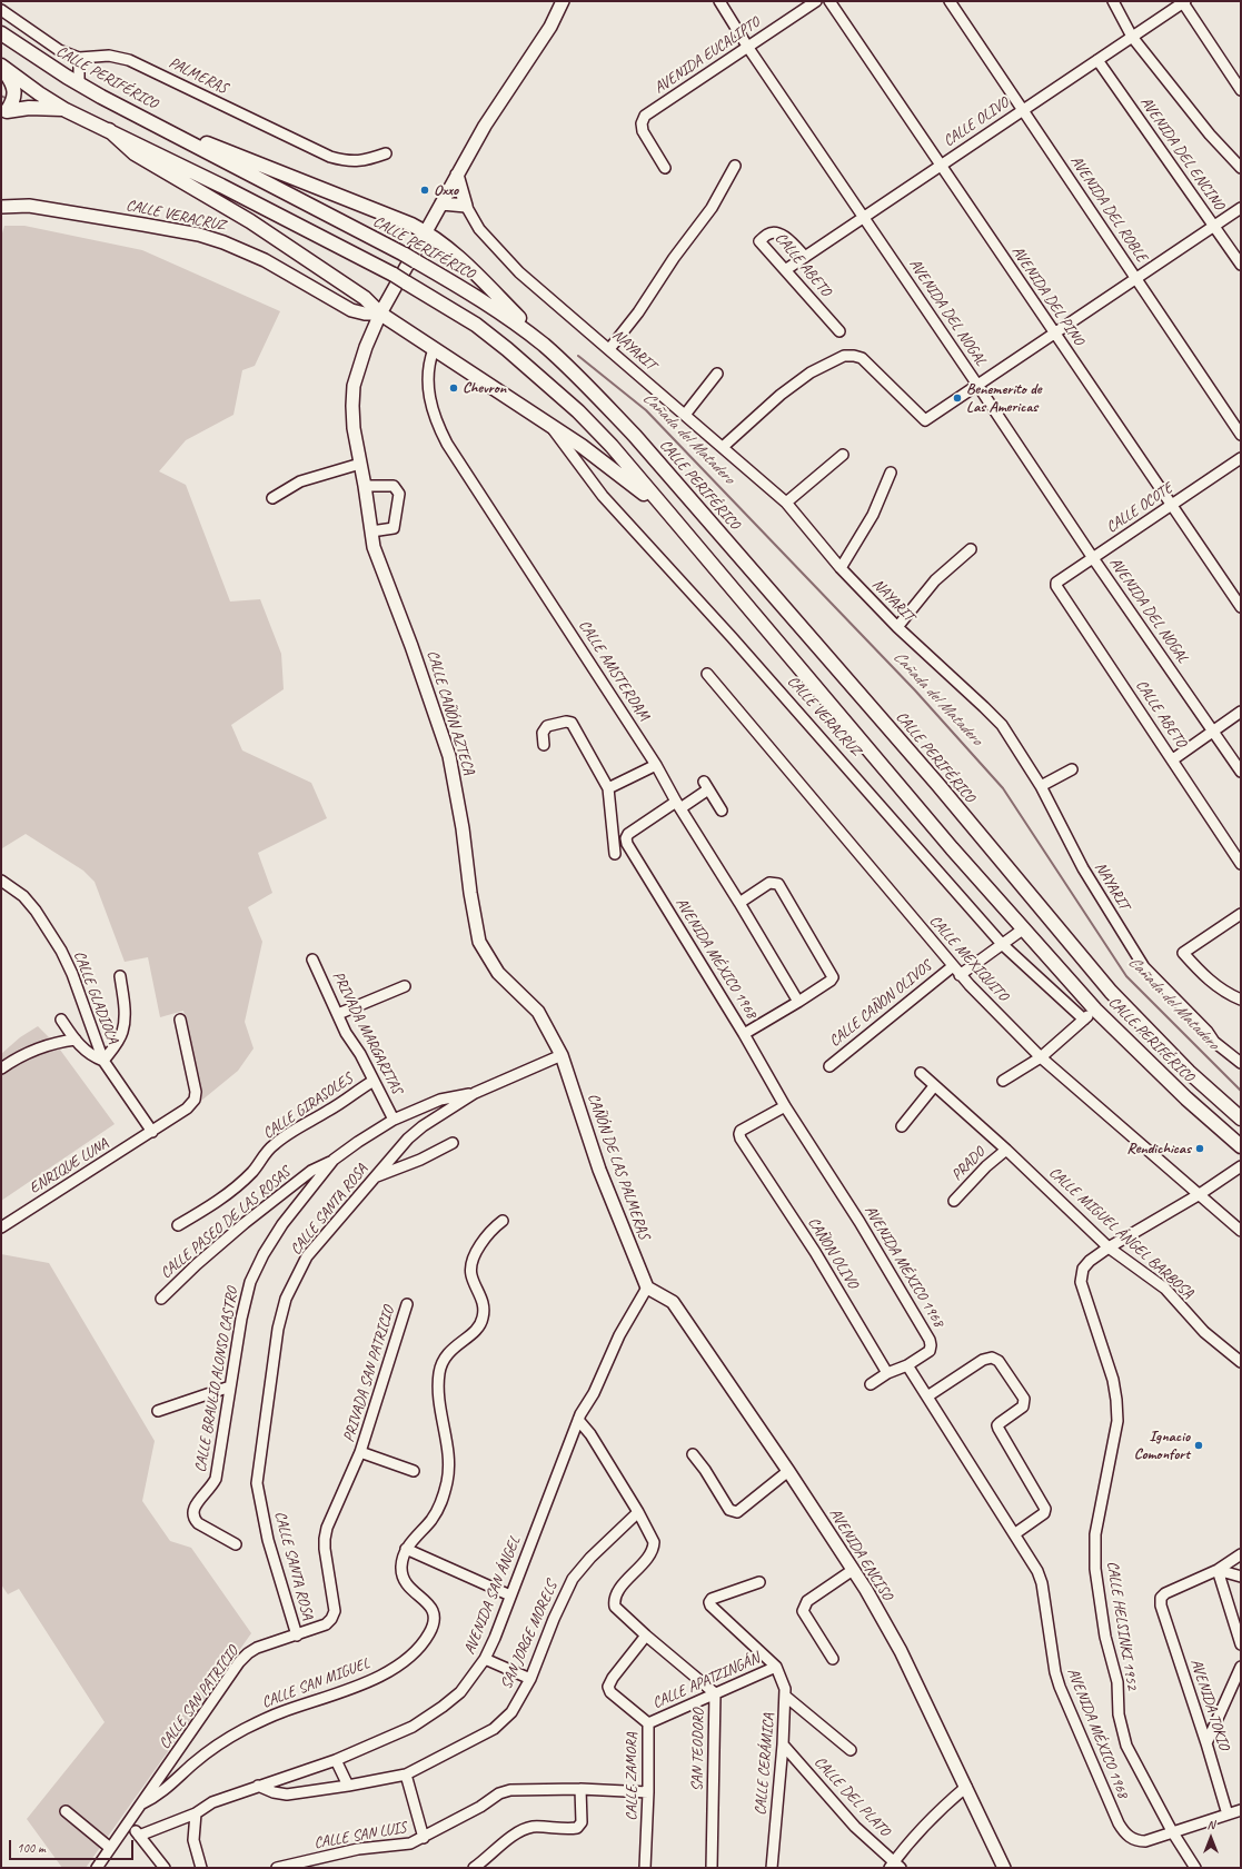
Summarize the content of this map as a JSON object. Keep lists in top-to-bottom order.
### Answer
{
  "streets": {
    "highway": ["CALLE PERIFÉRICO"],
    "main road": [
      "CALLE VERACRUZ",
      "CALLE CAÑÓN AZTECA",
      "CAÑÓN DE LAS PALMERAS",
      "AVENIDA ENCISO"
    ],
    "street": [
      "AVENIDA EUCALIPTO",
      "PALMERAS",
      "CALLE OLIVO",
      "AVENIDA DEL ENCINO",
      "AVENIDA DEL ROBLE",
      "CALLE ABETO",
      "AVENIDA DEL PINO",
      "AVENIDA DEL NOGAL",
      "NAYARIT",
      "CALLE OCOTE",
      "CALLE AMSTERDAM",
      "AVENIDA MÉXICO 1968",
      "CALLE MEXIQUITO",
      "CALLE GLADIOLA",
      "CALLE CAÑON OLIVOS",
      "PRIVADA MARGARITAS",
      "CALLE GIRASOLES",
      "PRADO",
      "ENRIQUE LUNA",
      "CALLE SANTA ROSA",
      "CALLE PASEO DE LAS ROSAS",
      "CALLE MIGUEL ÁNGEL BARBOSA",
      "CAÑON OLIVO",
      "PRIVADA SAN PATRICIO",
      "CALLE BRAULIO ALONSO CASTRO",
      "AVENIDA SAN ÁNGEL",
      "CALLE HELSINKI 1952",
      "SAN JORGE MORELS",
      "CALLE APATZINGÁN",
      "CALLE SAN MIGUEL",
      "CALLE SAN PATRICIO",
      "AVENIDA TOKIO",
      "SAN TEODORO",
      "CALLE CERÁMICA",
      "CALLE ZAMORA",
      "CALLE DEL PLATO",
      "CALLE SAN LUIS"
    ]
  },
  "crossings": [
    ["AVENIDA EUCALIPTO", "AVENIDA DEL NOGAL"],
    ["CALLE OLIVO", "AVENIDA DEL ENCINO"],
    ["CALLE OLIVO", "AVENIDA DEL ROBLE"],
    ["CALLE OLIVO", "CALLE ABETO"],
    ["CALLE OLIVO", "AVENIDA DEL PINO"],
    ["CALLE OLIVO", "AVENIDA DEL NOGAL"],
    ["CALLE VERACRUZ", "CALLE CAÑÓN AZTECA"],
    ["CALLE ABETO", "CALLE OCOTE"],
    ["AVENIDA DEL PINO", "CALLE OCOTE"],
    ["AVENIDA DEL NOGAL", "CALLE OCOTE"],
    ["CALLE AMSTERDAM", "AVENIDA MÉXICO 1968"],
    ["CALLE CAÑÓN AZTECA", "CAÑÓN DE LAS PALMERAS"],
    ["CALLE CAÑÓN AZTECA", "CALLE SANTA ROSA"],
    ["AVENIDA MÉXICO 1968", "CAÑON OLIVO"],
    ["AVENIDA MÉXICO 1968", "CALLE HELSINKI 1952"],
    ["AVENIDA MÉXICO 1968", "AVENIDA TOKIO"],
    ["CALLE MEXIQUITO", "CALLE CAÑON OLIVOS"],
    ["CALLE GLADIOLA", "ENRIQUE LUNA"],
    ["PRIVADA MARGARITAS", "CALLE GIRASOLES"],
    ["PRIVADA MARGARITAS", "CALLE BRAULIO ALONSO CASTRO"],
    ["PRADO", "CALLE MIGUEL ÁNGEL BARBOSA"],
    ["CAÑÓN DE LAS PALMERAS", "CALLE SANTA ROSA"],
    ["CAÑÓN DE LAS PALMERAS", "AVENIDA ENCISO"],
    ["CAÑÓN DE LAS PALMERAS", "AVENIDA SAN ÁNGEL"],
    ["CALLE SANTA ROSA", "CALLE BRAULIO ALONSO CASTRO"],
    ["CALLE SANTA ROSA", "CALLE SAN PATRICIO"],
    ["CALLE PASEO DE LAS ROSAS", "CALLE BRAULIO ALONSO CASTRO"],
    ["CALLE MIGUEL ÁNGEL BARBOSA", "CALLE HELSINKI 1952"],
    ["PRIVADA SAN PATRICIO", "CALLE SAN PATRICIO"],
    ["AVENIDA ENCISO", "AVENIDA SAN ÁNGEL"],
    ["AVENIDA SAN ÁNGEL", "SAN JORGE MORELS"],
    ["SAN JORGE MORELS", "SAN TEODORO"],
    ["CALLE APATZINGÁN", "SAN TEODORO"],
    ["CALLE APATZINGÁN", "CALLE CERÁMICA"],
    ["CALLE APATZINGÁN", "CALLE ZAMORA"],
    ["CALLE SAN MIGUEL", "CALLE SAN PATRICIO"],
    ["SAN TEODORO", "CALLE ZAMORA"],
    ["CALLE CERÁMICA", "CALLE DEL PLATO"],
    ["CALLE ZAMORA", "CALLE SAN LUIS"]
  ],
  "water": ["Cañada del Matadero"],
  "places": [
    "Oxxo",
    "Chevron",
    "Benemerito de Las Americas",
    "Rendichicas",
    "Ignacio Comonfort"
  ],
  "scale_bar": "100 m",
  "north": "top"
}
